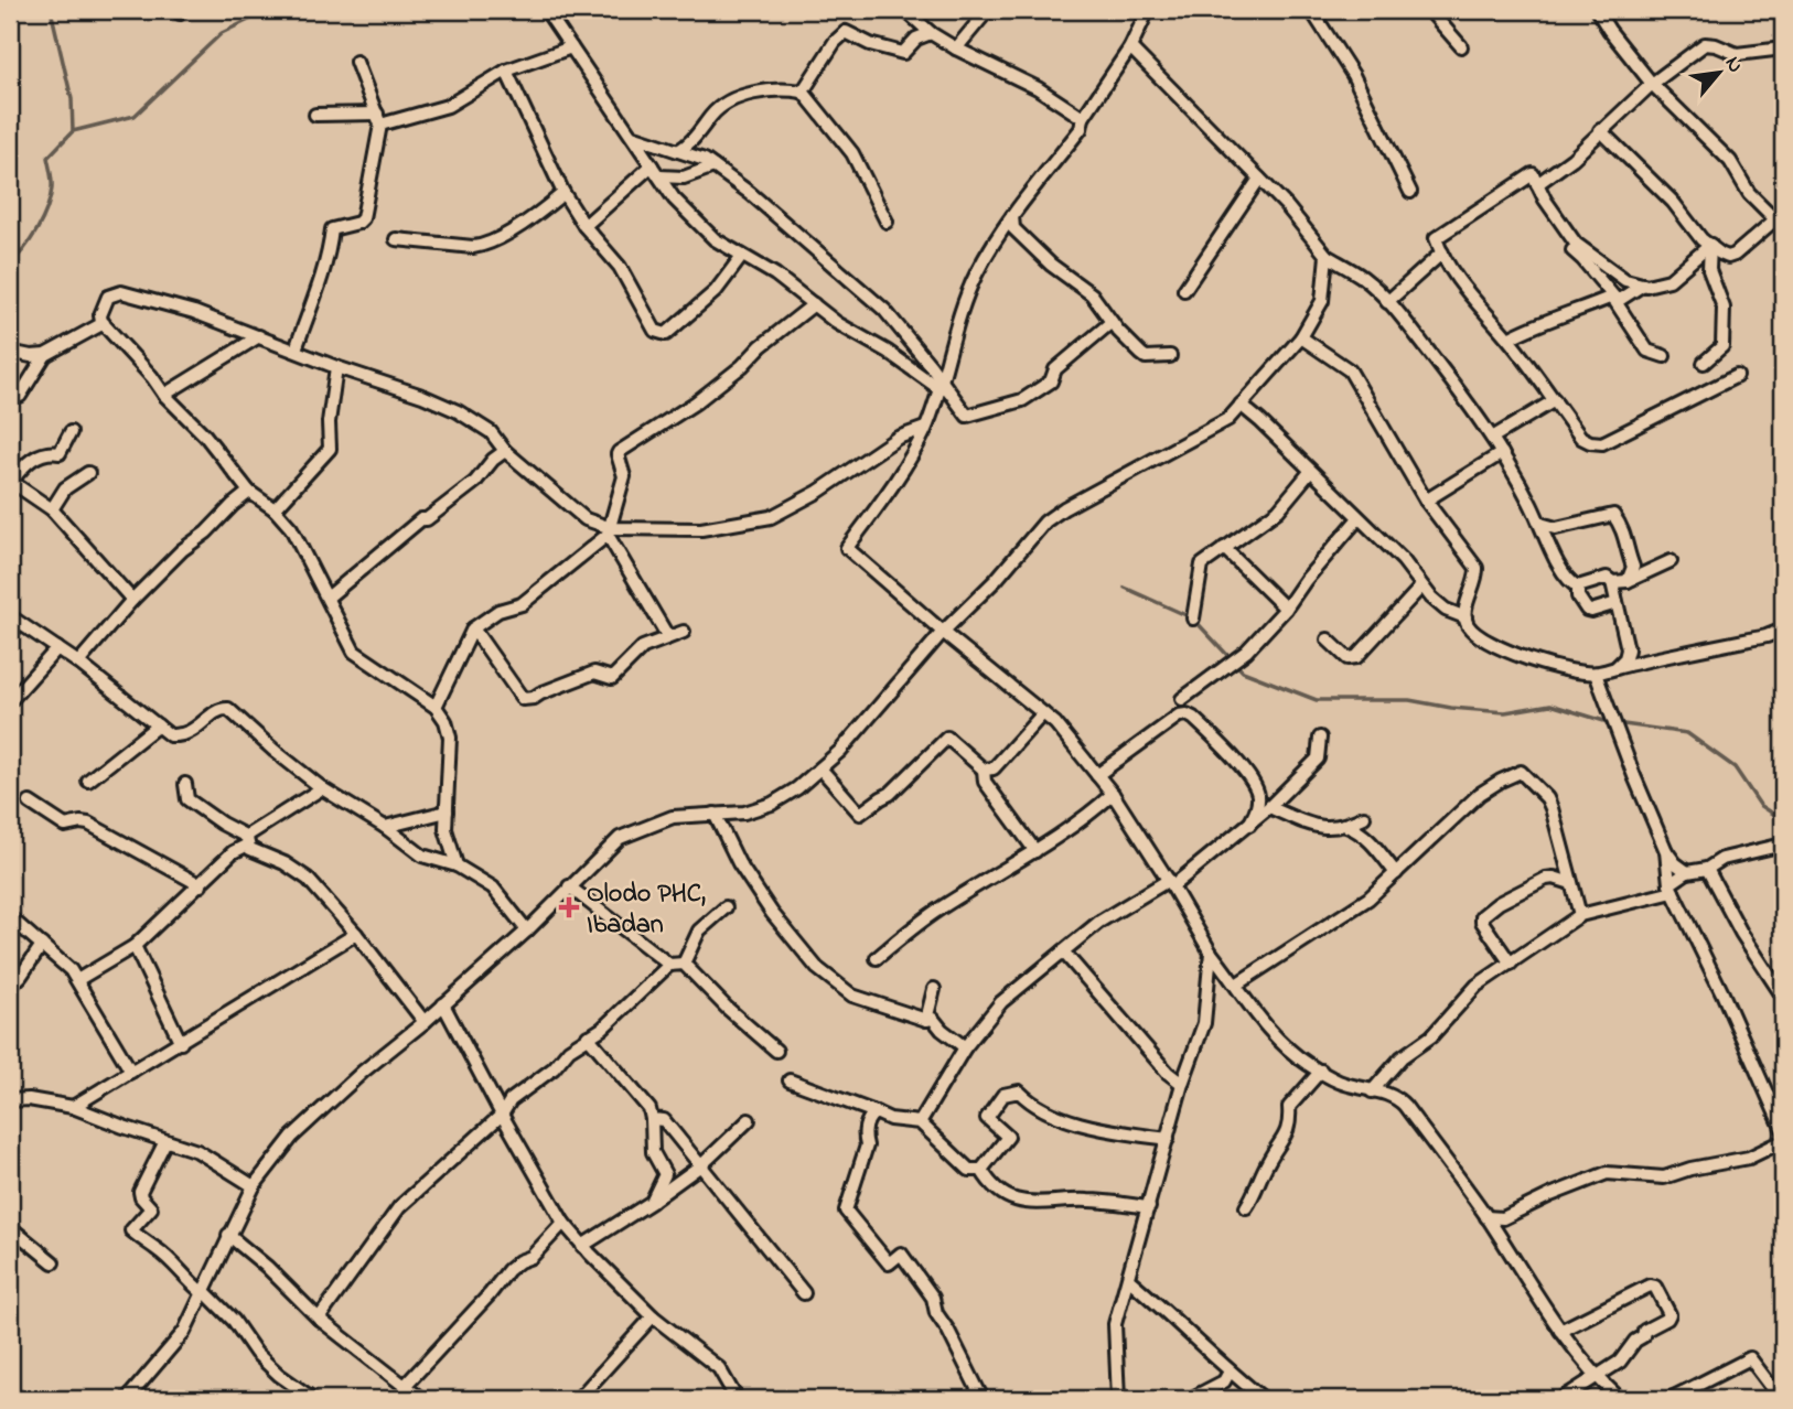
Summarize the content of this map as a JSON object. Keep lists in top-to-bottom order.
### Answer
{
  "places": {
    "health": ["Olodo PHC, Ibadan"]
  },
  "north": "top right"
}
